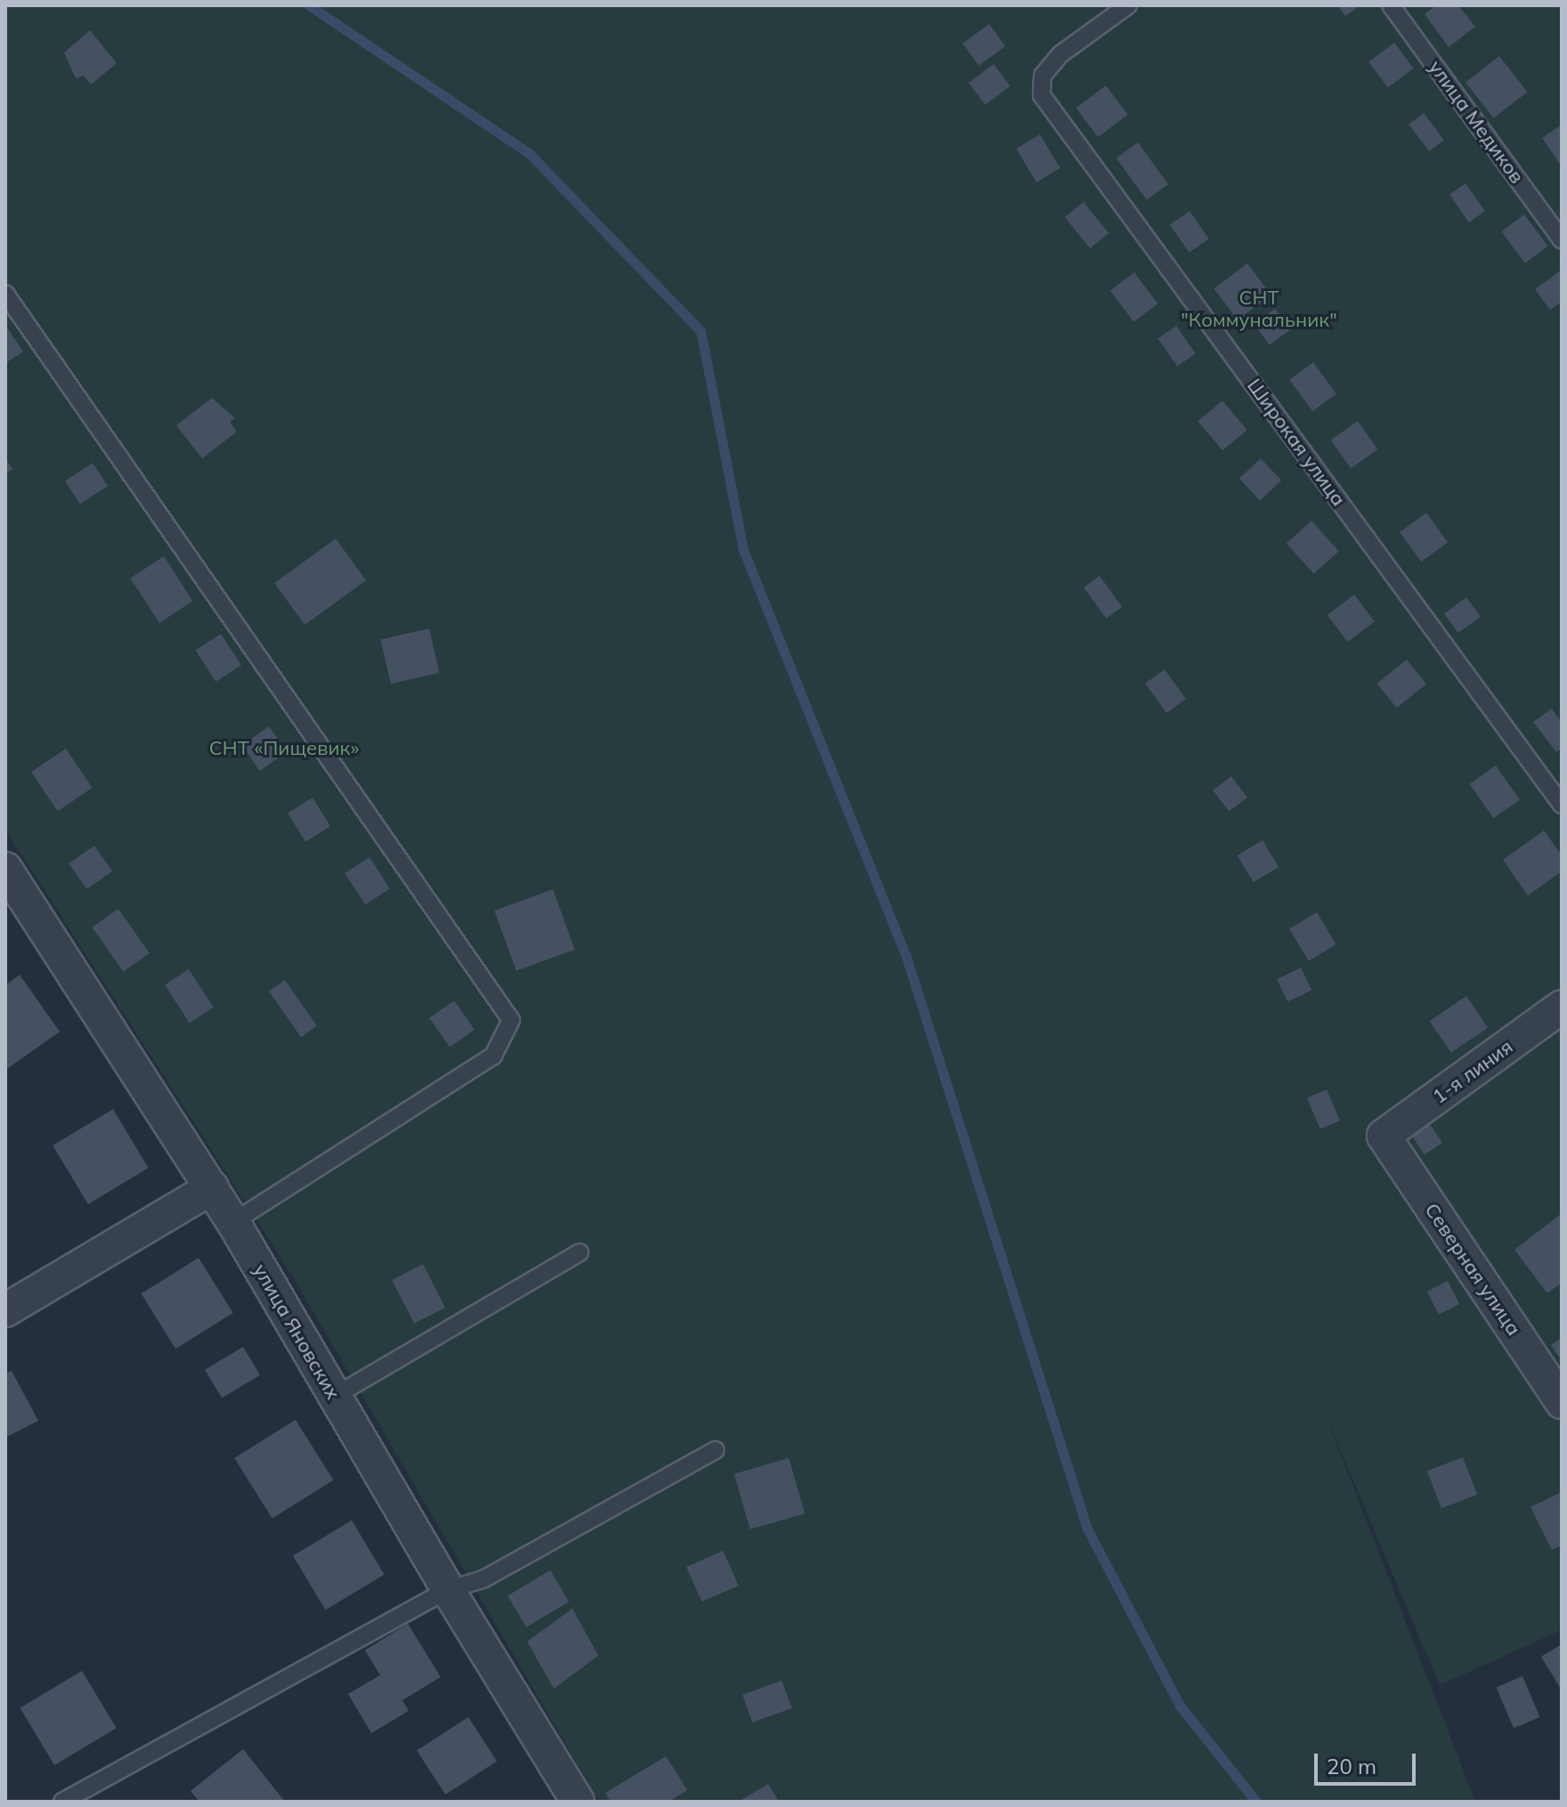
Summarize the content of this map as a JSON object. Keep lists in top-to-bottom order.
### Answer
{
  "streets": {
    "street": ["1-я линия", "Северная улица", "улица Яновских"],
    "lane": ["улица Медиков", "Широкая улица"]
  },
  "crossings": [
    ["1-я линия", "Северная улица"]
  ],
  "parks": ["СНТ \"Коммунальник\"", "СНТ «Пищевик»"],
  "scale_bar": "20 m"
}
